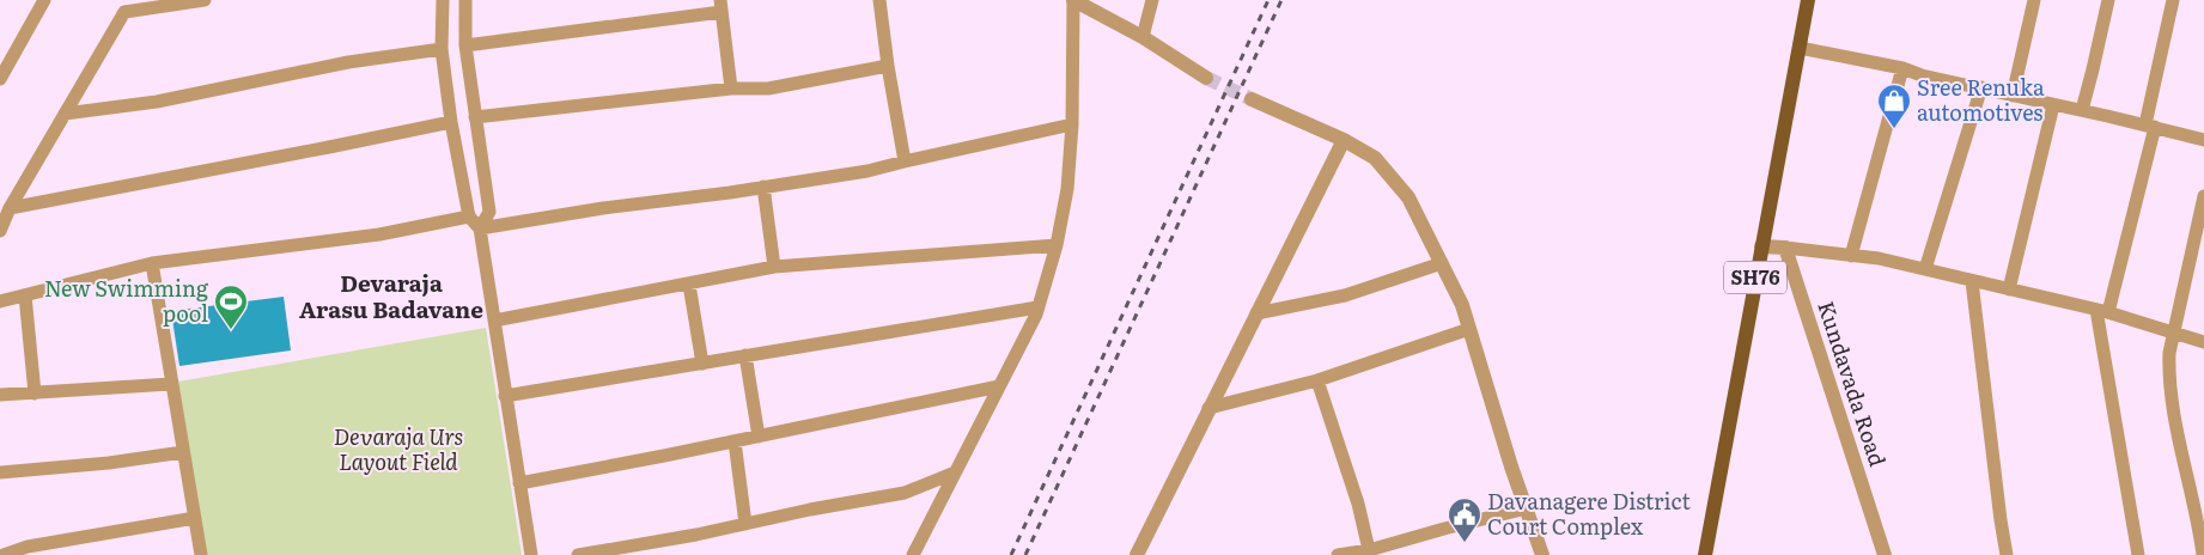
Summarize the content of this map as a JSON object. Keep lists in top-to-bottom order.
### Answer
{
  "streets": {
    "main road": ["SH76"],
    "street": ["Kundavada Road"]
  },
  "districts": ["Devaraja Arasu Badavane"],
  "parks": ["Devaraja Urs Layout Field"],
  "places": {
    "shop": ["Sree Renuka automotives"],
    "sports": ["New Swimming pool"],
    "public building": ["Davanagere District Court Complex"]
  }
}
